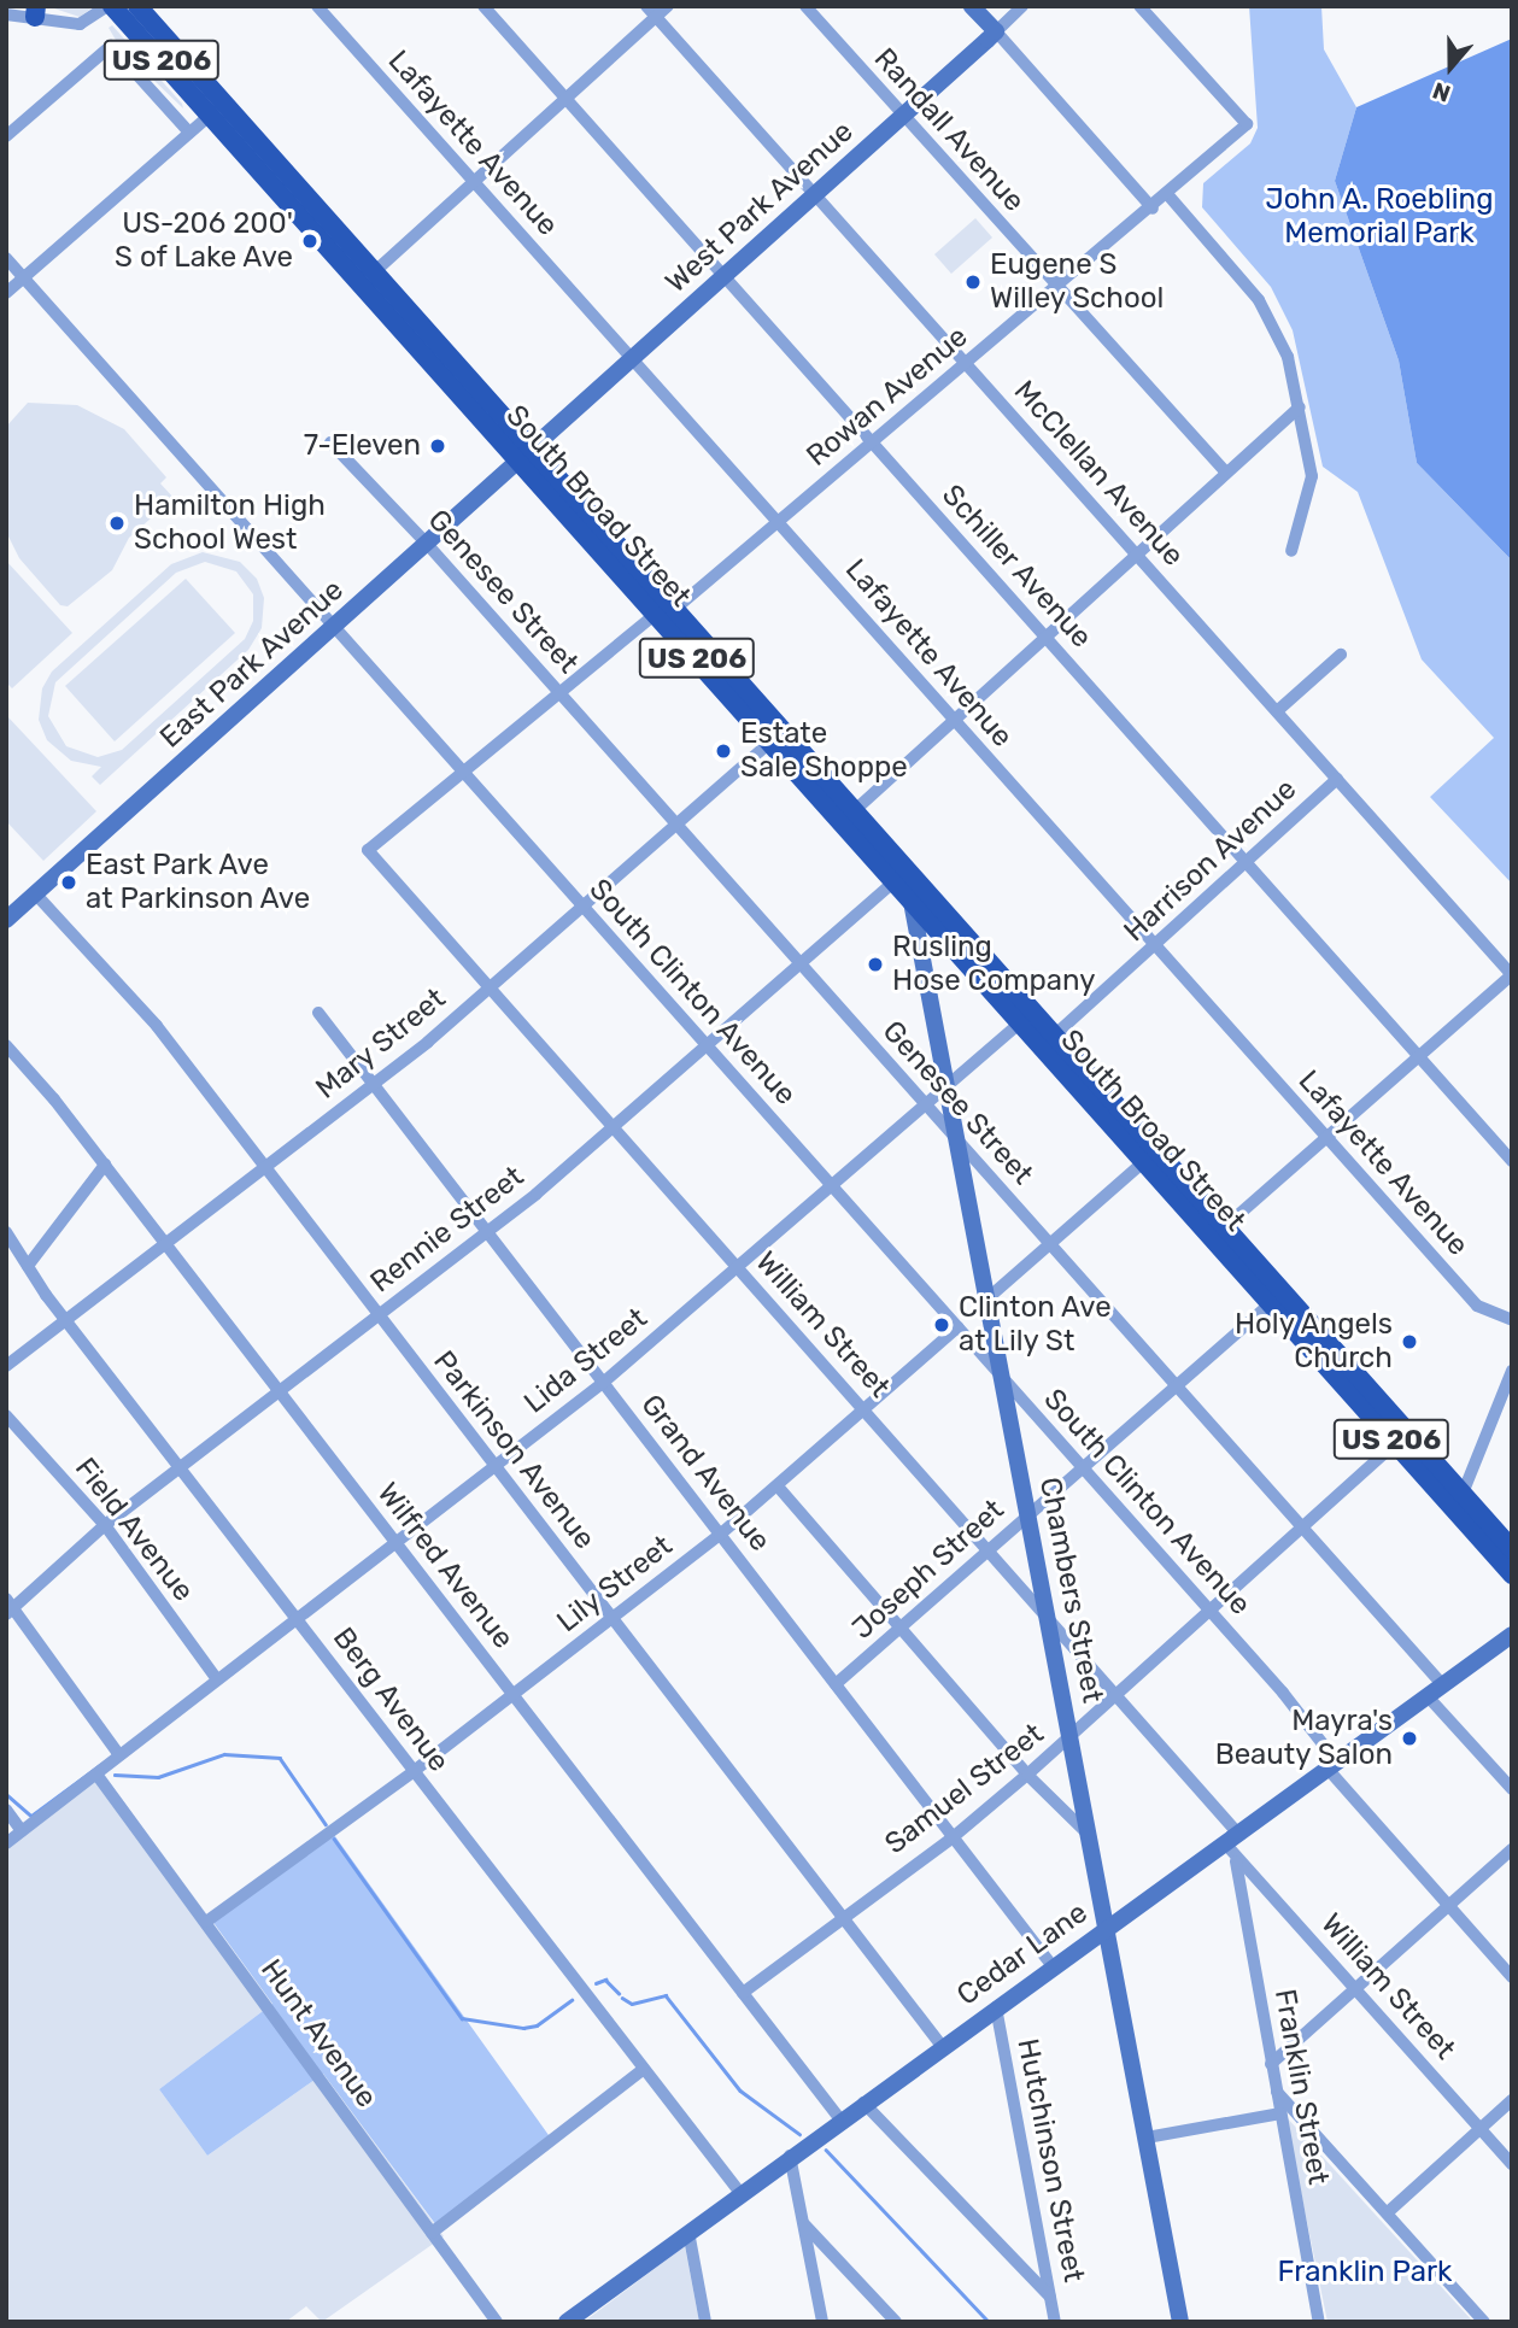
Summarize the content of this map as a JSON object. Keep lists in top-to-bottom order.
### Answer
{
  "streets": {
    "main road": ["US 206", "South Broad Street"],
    "street": [
      "Randall Avenue",
      "Lafayette Avenue",
      "West Park Avenue",
      "Rowan Avenue",
      "McClellan Avenue",
      "Schiller Avenue",
      "Genesee Street",
      "East Park Avenue",
      "Harrison Avenue",
      "South Clinton Avenue",
      "Mary Street",
      "Rennie Street",
      "William Street",
      "Lida Street",
      "Parkinson Avenue",
      "Grand Avenue",
      "Field Avenue",
      "Wilfred Avenue",
      "Joseph Street",
      "Lily Street",
      "Chambers Street",
      "Berg Avenue",
      "Samuel Street",
      "Cedar Lane",
      "Hunt Avenue",
      "Franklin Street",
      "Hutchinson Street"
    ]
  },
  "crossings": [
    ["Randall Avenue", "West Park Avenue"],
    ["Randall Avenue", "Rowan Avenue"],
    ["Lafayette Avenue", "West Park Avenue"],
    ["Lafayette Avenue", "Rowan Avenue"],
    ["Lafayette Avenue", "Harrison Avenue"],
    ["West Park Avenue", "McClellan Avenue"],
    ["West Park Avenue", "South Broad Street"],
    ["West Park Avenue", "Schiller Avenue"],
    ["West Park Avenue", "East Park Avenue"],
    ["Rowan Avenue", "McClellan Avenue"],
    ["Rowan Avenue", "South Broad Street"],
    ["Rowan Avenue", "Schiller Avenue"],
    ["Rowan Avenue", "Genesee Street"],
    ["Rowan Avenue", "South Clinton Avenue"],
    ["Rowan Avenue", "William Street"],
    ["McClellan Avenue", "Harrison Avenue"],
    ["South Broad Street", "East Park Avenue"],
    ["South Broad Street", "Harrison Avenue"],
    ["South Broad Street", "Mary Street"],
    ["South Broad Street", "Rennie Street"],
    ["South Broad Street", "Lida Street"],
    ["South Broad Street", "Joseph Street"],
    ["South Broad Street", "Chambers Street"],
    ["South Broad Street", "Samuel Street"],
    ["Schiller Avenue", "Harrison Avenue"],
    ["Genesee Street", "East Park Avenue"],
    ["Genesee Street", "Mary Street"],
    ["Genesee Street", "Rennie Street"],
    ["Genesee Street", "Lida Street"],
    ["Genesee Street", "Joseph Street"],
    ["Genesee Street", "Chambers Street"],
    ["Genesee Street", "Samuel Street"],
    ["Genesee Street", "Cedar Lane"],
    ["East Park Avenue", "South Clinton Avenue"],
    ["East Park Avenue", "Parkinson Avenue"],
    ["South Clinton Avenue", "Mary Street"],
    ["South Clinton Avenue", "Rennie Street"],
    ["South Clinton Avenue", "Lida Street"],
    ["South Clinton Avenue", "Joseph Street"],
    ["South Clinton Avenue", "Lily Street"],
    ["South Clinton Avenue", "Chambers Street"],
    ["South Clinton Avenue", "Samuel Street"],
    ["South Clinton Avenue", "Cedar Lane"],
    ["Mary Street", "William Street"],
    ["Mary Street", "Parkinson Avenue"],
    ["Mary Street", "Grand Avenue"],
    ["Mary Street", "Wilfred Avenue"],
    ["Mary Street", "Berg Avenue"],
    ["Rennie Street", "William Street"],
    ["Rennie Street", "Parkinson Avenue"],
    ["Rennie Street", "Grand Avenue"],
    ["Rennie Street", "Field Avenue"],
    ["Rennie Street", "Wilfred Avenue"],
    ["Rennie Street", "Berg Avenue"],
    ["William Street", "Lida Street"],
    ["William Street", "Joseph Street"],
    ["William Street", "Lily Street"],
    ["William Street", "Chambers Street"],
    ["William Street", "Samuel Street"],
    ["William Street", "Cedar Lane"],
    ["William Street", "Franklin Street"],
    ["Lida Street", "Parkinson Avenue"],
    ["Lida Street", "Grand Avenue"],
    ["Lida Street", "Field Avenue"],
    ["Lida Street", "Wilfred Avenue"],
    ["Lida Street", "Chambers Street"],
    ["Lida Street", "Berg Avenue"],
    ["Lida Street", "Hunt Avenue"],
    ["Parkinson Avenue", "Lily Street"],
    ["Parkinson Avenue", "Samuel Street"],
    ["Parkinson Avenue", "Cedar Lane"],
    ["Grand Avenue", "Joseph Street"],
    ["Grand Avenue", "Lily Street"],
    ["Grand Avenue", "Samuel Street"],
    ["Grand Avenue", "Cedar Lane"],
    ["Wilfred Avenue", "Lily Street"],
    ["Wilfred Avenue", "Samuel Street"],
    ["Wilfred Avenue", "Cedar Lane"],
    ["Joseph Street", "Chambers Street"],
    ["Lily Street", "Berg Avenue"],
    ["Lily Street", "Hunt Avenue"],
    ["Chambers Street", "Samuel Street"],
    ["Chambers Street", "Cedar Lane"],
    ["Berg Avenue", "Cedar Lane"],
    ["Cedar Lane", "Hutchinson Street"]
  ],
  "parks": ["John A. Roebling Memorial Park", "Franklin Park"],
  "places": [
    "US-206 200' S of Lake Ave",
    "Eugene S Willey School",
    "7-Eleven",
    "Hamilton High School West",
    "Estate Sale Shoppe",
    "East Park Ave at Parkinson Ave",
    "Rusling Hose Company",
    "Clinton Ave at Lily St",
    "Holy Angels Church",
    "Mayra's Beauty Salon"
  ],
  "north": "bottom"
}
